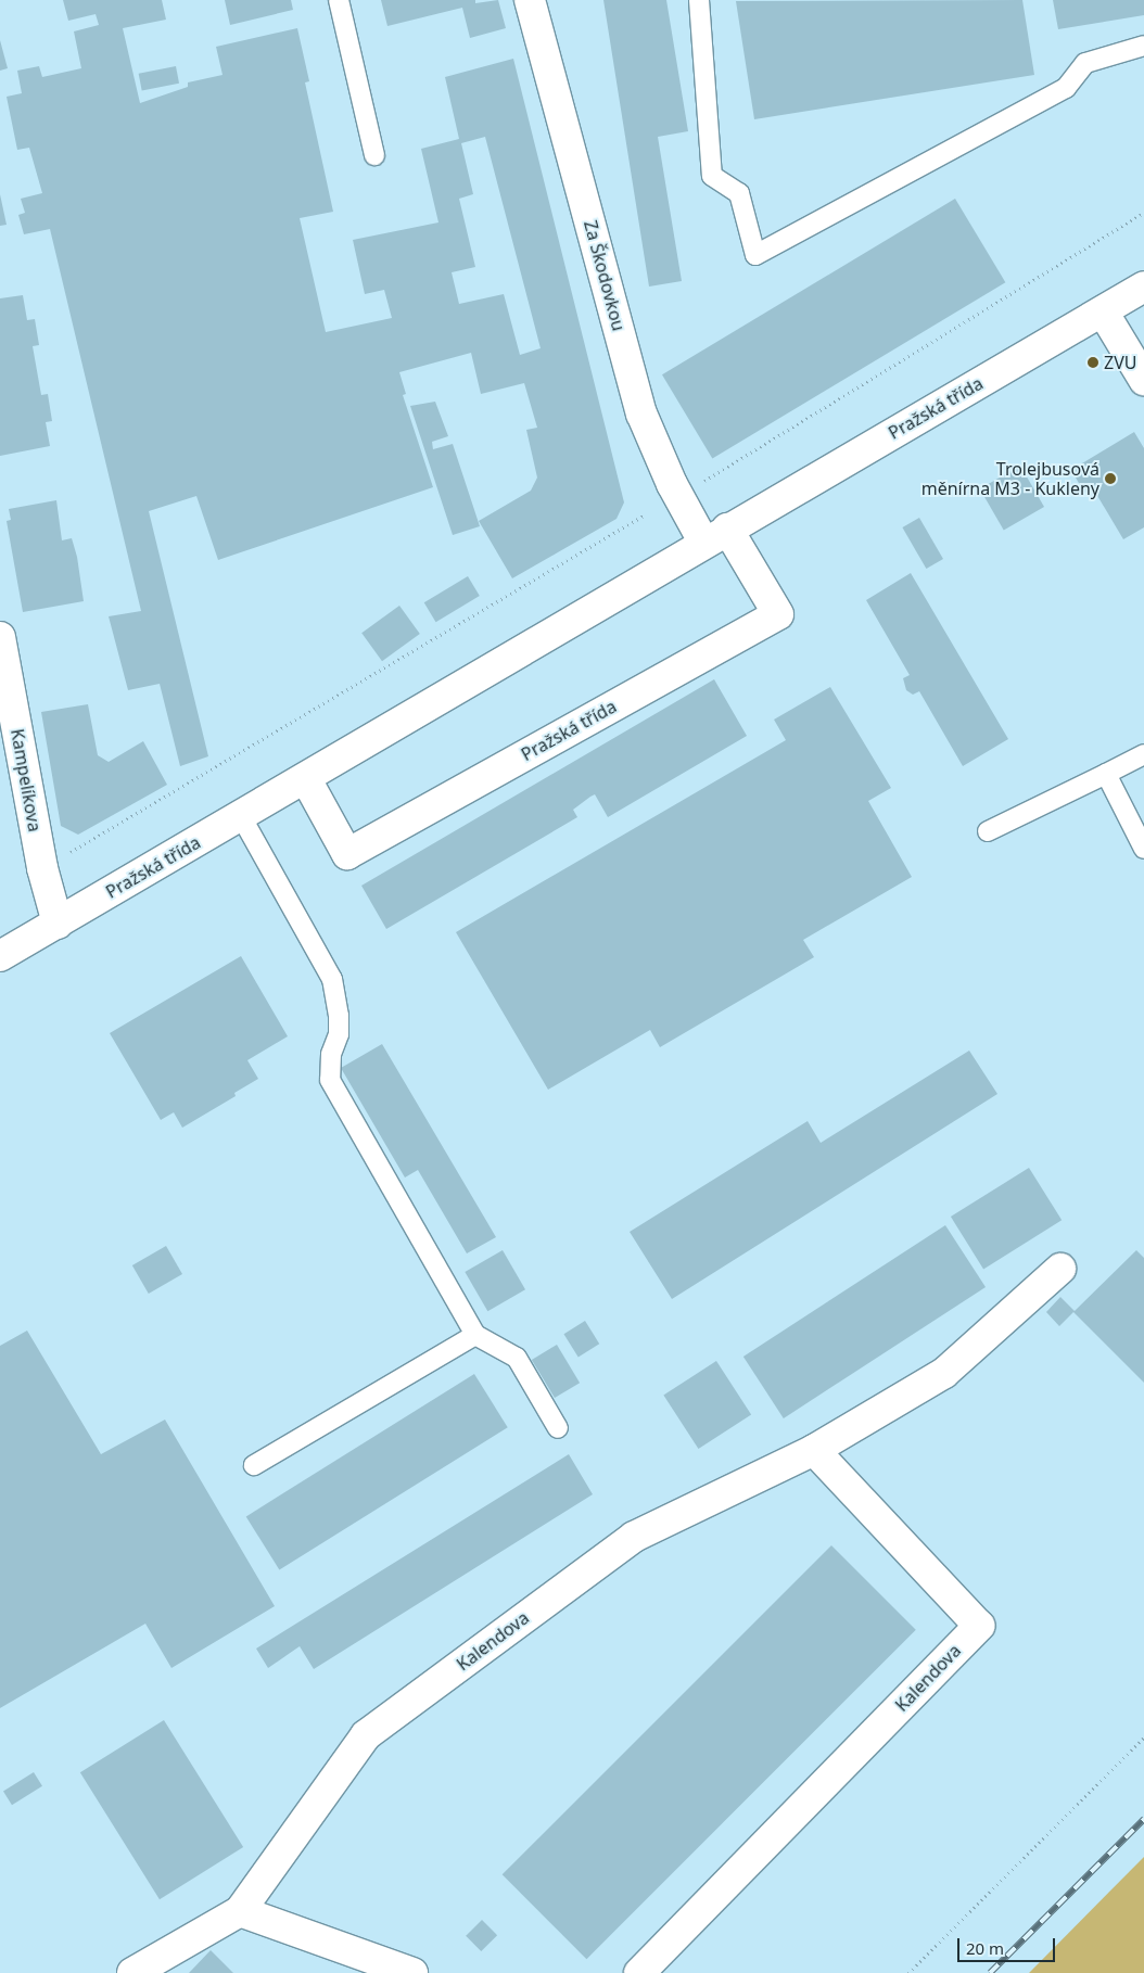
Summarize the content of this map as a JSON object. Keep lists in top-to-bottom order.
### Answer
{
  "streets": {
    "street": [
      "Za Škodovkou",
      "Pražská třída",
      "Kampelíkova",
      "Kalendova"
    ]
  },
  "crossings": [
    ["Za Škodovkou", "Pražská třída"],
    ["Pražská třída", "Kampelíkova"]
  ],
  "places": ["ZVU", "Trolejbusová měnírna M3 - Kukleny"],
  "scale_bar": "20 m"
}
